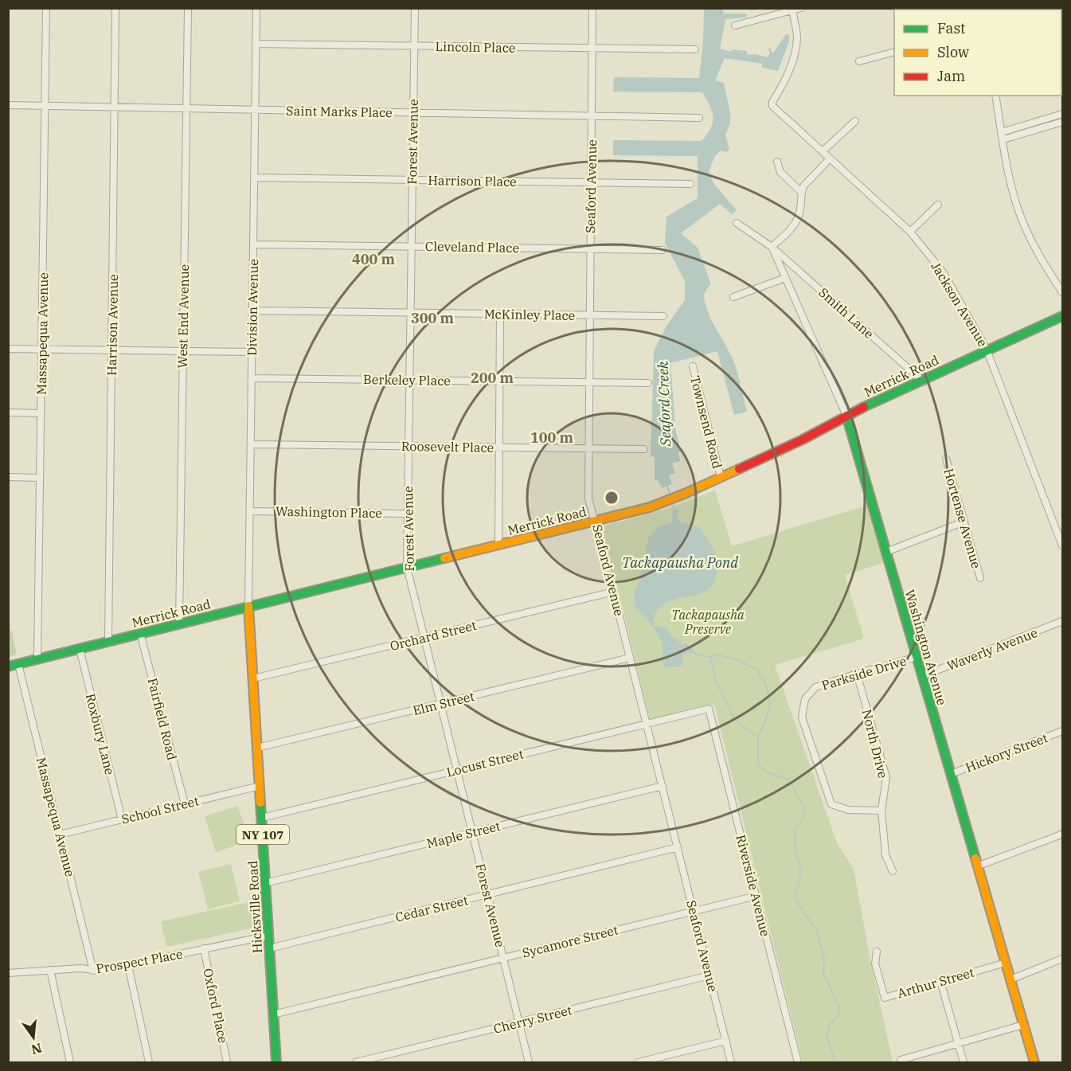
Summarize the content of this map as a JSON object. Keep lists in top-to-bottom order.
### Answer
{
  "streets": {
    "main road": [
      "Merrick Road",
      "Washington Avenue",
      "NY 107",
      "Hicksville Road"
    ],
    "street": [
      "Lincoln Place",
      "Saint Marks Place",
      "Forest Avenue",
      "Harrison Place",
      "Seaford Avenue",
      "Cleveland Place",
      "Jackson Avenue",
      "Division Avenue",
      "Smith Lane",
      "McKinley Place",
      "West End Avenue",
      "Harrison Avenue",
      "Massapequa Avenue",
      "Berkeley Place",
      "Townsend Road",
      "Roosevelt Place",
      "Washington Place",
      "Hortense Avenue",
      "Orchard Street",
      "Waverly Avenue",
      "Parkside Drive",
      "Elm Street",
      "Fairfield Road",
      "Roxbury Lane",
      "North Drive",
      "Hickory Street",
      "Locust Street",
      "School Street",
      "Maple Street",
      "Riverside Avenue",
      "Cedar Street",
      "Sycamore Street",
      "Prospect Place",
      "Arthur Street",
      "Oxford Place",
      "Cherry Street"
    ]
  },
  "crossings": [
    ["Lincoln Place", "Forest Avenue"],
    ["Lincoln Place", "Seaford Avenue"],
    ["Lincoln Place", "Division Avenue"],
    ["Saint Marks Place", "Forest Avenue"],
    ["Saint Marks Place", "Seaford Avenue"],
    ["Saint Marks Place", "Division Avenue"],
    ["Saint Marks Place", "West End Avenue"],
    ["Saint Marks Place", "Harrison Avenue"],
    ["Saint Marks Place", "Massapequa Avenue"],
    ["Forest Avenue", "Harrison Place"],
    ["Forest Avenue", "Cleveland Place"],
    ["Forest Avenue", "McKinley Place"],
    ["Forest Avenue", "Merrick Road"],
    ["Forest Avenue", "Berkeley Place"],
    ["Forest Avenue", "Roosevelt Place"],
    ["Forest Avenue", "Washington Place"],
    ["Forest Avenue", "Orchard Street"],
    ["Forest Avenue", "Elm Street"],
    ["Forest Avenue", "Locust Street"],
    ["Forest Avenue", "Maple Street"],
    ["Forest Avenue", "Cedar Street"],
    ["Forest Avenue", "Sycamore Street"],
    ["Forest Avenue", "Cherry Street"],
    ["Harrison Place", "Seaford Avenue"],
    ["Harrison Place", "Division Avenue"],
    ["Seaford Avenue", "Cleveland Place"],
    ["Seaford Avenue", "McKinley Place"],
    ["Seaford Avenue", "Merrick Road"],
    ["Seaford Avenue", "Berkeley Place"],
    ["Seaford Avenue", "Roosevelt Place"],
    ["Seaford Avenue", "Orchard Street"],
    ["Seaford Avenue", "Elm Street"],
    ["Seaford Avenue", "Locust Street"],
    ["Seaford Avenue", "Maple Street"],
    ["Seaford Avenue", "Cedar Street"],
    ["Seaford Avenue", "Sycamore Street"],
    ["Seaford Avenue", "Cherry Street"],
    ["Cleveland Place", "Division Avenue"],
    ["Jackson Avenue", "Merrick Road"],
    ["Division Avenue", "McKinley Place"],
    ["Division Avenue", "Merrick Road"],
    ["Division Avenue", "Berkeley Place"],
    ["Division Avenue", "Roosevelt Place"],
    ["Division Avenue", "Washington Place"],
    ["Division Avenue", "Hicksville Road"],
    ["Smith Lane", "Merrick Road"],
    ["Smith Lane", "Washington Avenue"],
    ["West End Avenue", "Merrick Road"],
    ["Harrison Avenue", "Merrick Road"],
    ["Massapequa Avenue", "Merrick Road"],
    ["Massapequa Avenue", "School Street"],
    ["Massapequa Avenue", "Prospect Place"],
    ["Merrick Road", "Townsend Road"],
    ["Merrick Road", "Washington Avenue"],
    ["Merrick Road", "Fairfield Road"],
    ["Merrick Road", "Roxbury Lane"],
    ["Merrick Road", "Hicksville Road"],
    ["Orchard Street", "Hicksville Road"],
    ["Washington Avenue", "Waverly Avenue"],
    ["Washington Avenue", "Parkside Drive"],
    ["Washington Avenue", "Hickory Street"],
    ["Washington Avenue", "Arthur Street"],
    ["Parkside Drive", "North Drive"],
    ["Elm Street", "Hicksville Road"],
    ["Fairfield Road", "School Street"],
    ["Roxbury Lane", "School Street"],
    ["Locust Street", "Riverside Avenue"],
    ["Locust Street", "Hicksville Road"],
    ["School Street", "Hicksville Road"],
    ["Maple Street", "Hicksville Road"],
    ["Riverside Avenue", "Sycamore Street"],
    ["Hicksville Road", "Cedar Street"],
    ["Hicksville Road", "Sycamore Street"],
    ["Hicksville Road", "Prospect Place"],
    ["Prospect Place", "Oxford Place"]
  ],
  "water": ["Seaford Creek", "Tackapausha Pond"],
  "parks": ["Tackapausha Preserve"],
  "legend": ["Fast", "Slow", "Jam"],
  "north": "bottom",
  "rings": [
    "400 m",
    "300 m",
    "200 m",
    "100 m"
  ]
}
